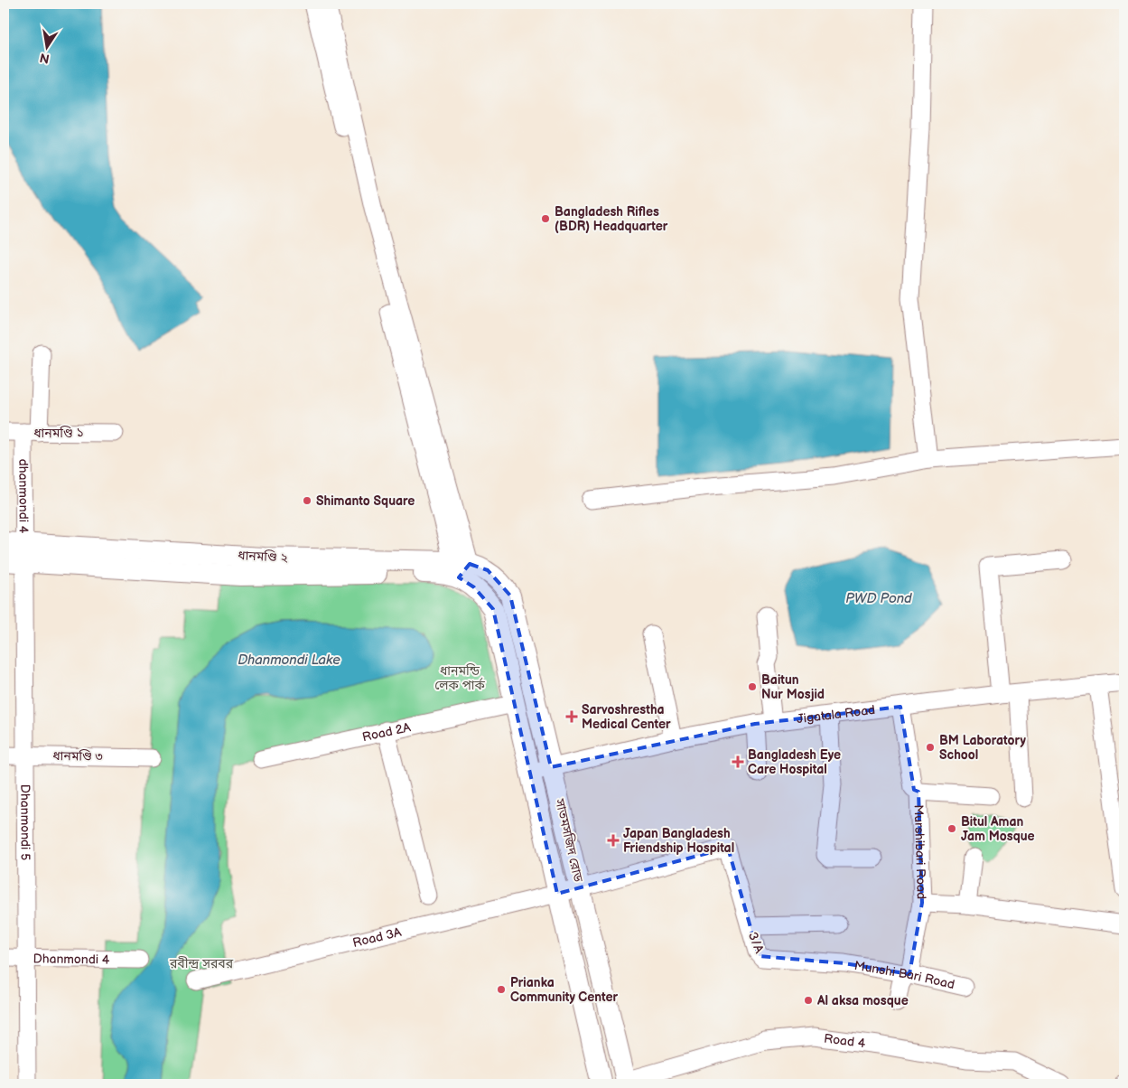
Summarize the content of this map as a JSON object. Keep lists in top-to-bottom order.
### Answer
{
  "streets": {
    "main road": ["ধানমণ্ডি ২", "সাতমসজিদ রোড"],
    "street": [
      "ধানমণ্ডি ১",
      "dhanmondi 4",
      "Jigatala Road",
      "Road 2A",
      "ধানমণ্ডি ৩",
      "Dhanmondi 5",
      "Murshibari Road",
      "Road 3A",
      "3/A",
      "Dhanmondi 4",
      "Munshi Bari Road",
      "Road 4"
    ]
  },
  "crossings": [
    ["ধানমণ্ডি ১", "dhanmondi 4"],
    ["dhanmondi 4", "ধানমণ্ডি ২"],
    ["dhanmondi 4", "Dhanmondi 5"],
    ["ধানমণ্ডি ২", "Dhanmondi 5"],
    ["ধানমণ্ডি ২", "সাতমসজিদ রোড"],
    ["Jigatala Road", "সাতমসজিদ রোড"],
    ["Jigatala Road", "Murshibari Road"],
    ["Road 2A", "সাতমসজিদ রোড"],
    ["ধানমণ্ডি ৩", "Dhanmondi 5"],
    ["Dhanmondi 5", "Dhanmondi 4"],
    ["সাতমসজিদ রোড", "Road 3A"],
    ["সাতমসজিদ রোড", "Road 4"],
    ["Road 3A", "3/A"],
    ["3/A", "Munshi Bari Road"]
  ],
  "water": ["PWD Pond", "Dhanmondi Lake"],
  "parks": ["ধানমন্ডি লেক পার্ক", "রবীন্দ্র সরবর"],
  "places": {
    "other": [
      "Bangladesh Rifles (BDR) Headquarter",
      "Shimanto Square",
      "Baitun Nur Mosjid",
      "BM Laboratory School",
      "Bitul Aman Jam Mosque",
      "Prianka Community Center",
      "Al aksa mosque"
    ],
    "health": ["Sarvoshrestha Medical Center", "Bangladesh Eye Care Hospital", "Japan Bangladesh Friendship Hospital"]
  },
  "north": "bottom"
}
